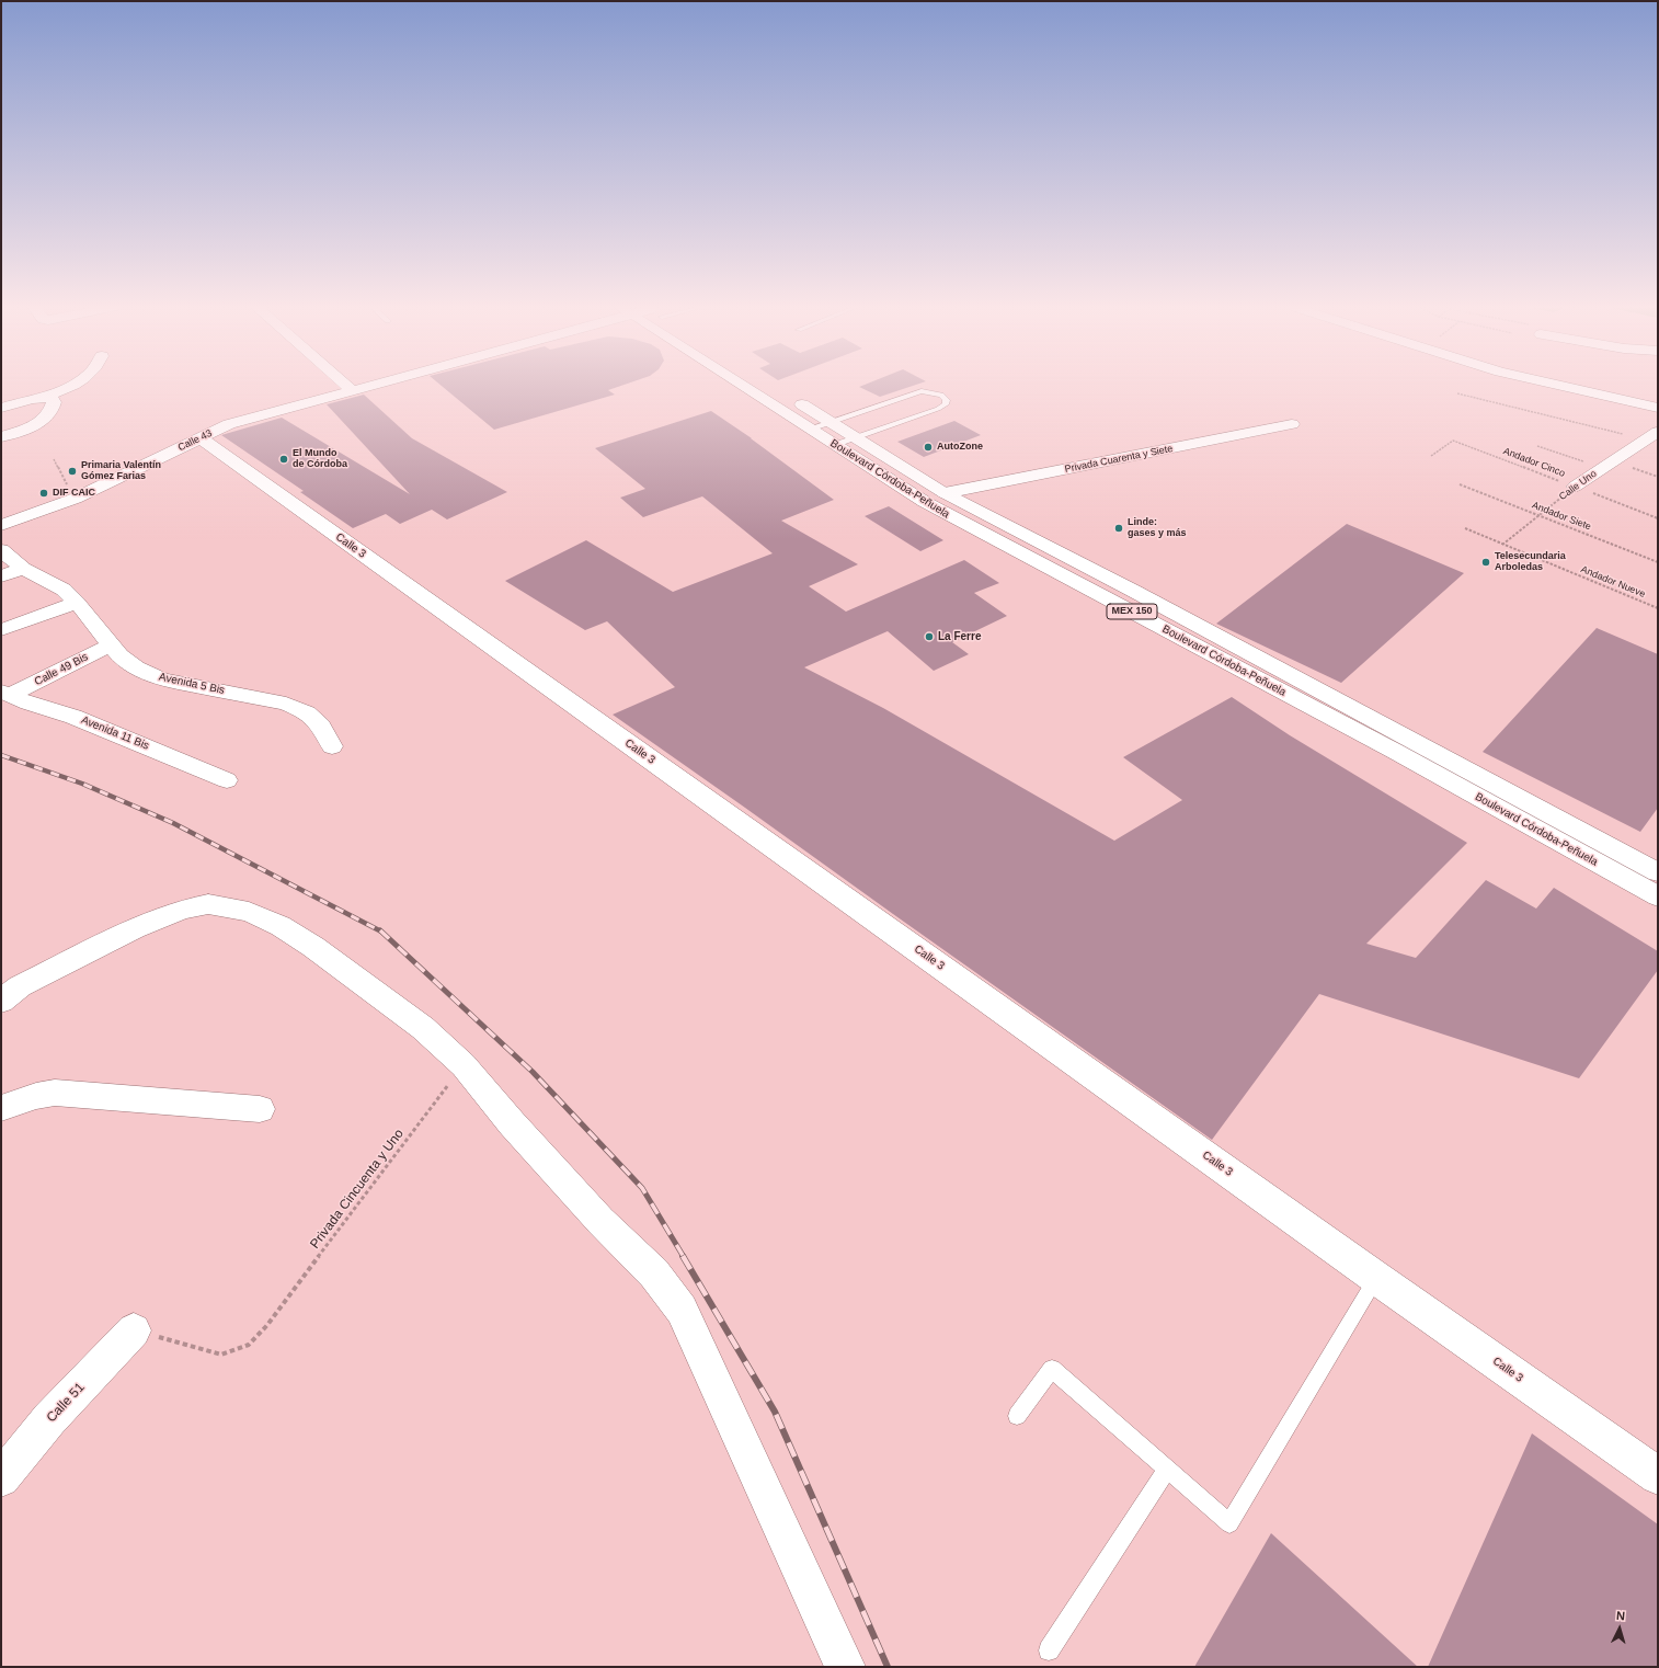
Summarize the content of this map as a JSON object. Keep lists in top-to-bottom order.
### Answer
{
  "streets": {
    "street": [
      "Calle 43",
      "Privada Cuarenta y Siete",
      "Boulevard Córdoba-Peñuela",
      "Calle Uno",
      "Calle 3",
      "MEX 150",
      "Calle 49 Bis",
      "Avenida 5 Bis",
      "Avenida 11 Bis",
      "Calle 51"
    ],
    "path": [
      "Andador Cinco",
      "Andador Siete",
      "Andador Nueve",
      "Privada Cincuenta y Uno"
    ]
  },
  "crossings": [
    ["Calle 43", "Calle 3"],
    ["Privada Cuarenta y Siete", "Boulevard Córdoba-Peñuela"],
    ["Andador Cinco", "Calle Uno"],
    ["Calle Uno", "Andador Siete"],
    ["Calle Uno", "Andador Nueve"],
    ["Calle 49 Bis", "Avenida 5 Bis"],
    ["Calle 49 Bis", "Avenida 11 Bis"]
  ],
  "places": [
    "AutoZone",
    "El Mundo de Córdoba",
    "Primaria Valentín Gómez Farias",
    "DIF CAIC",
    "Linde: gases y más",
    "Telesecundaria Arboledas",
    "La Ferre"
  ],
  "north": "top"
}
